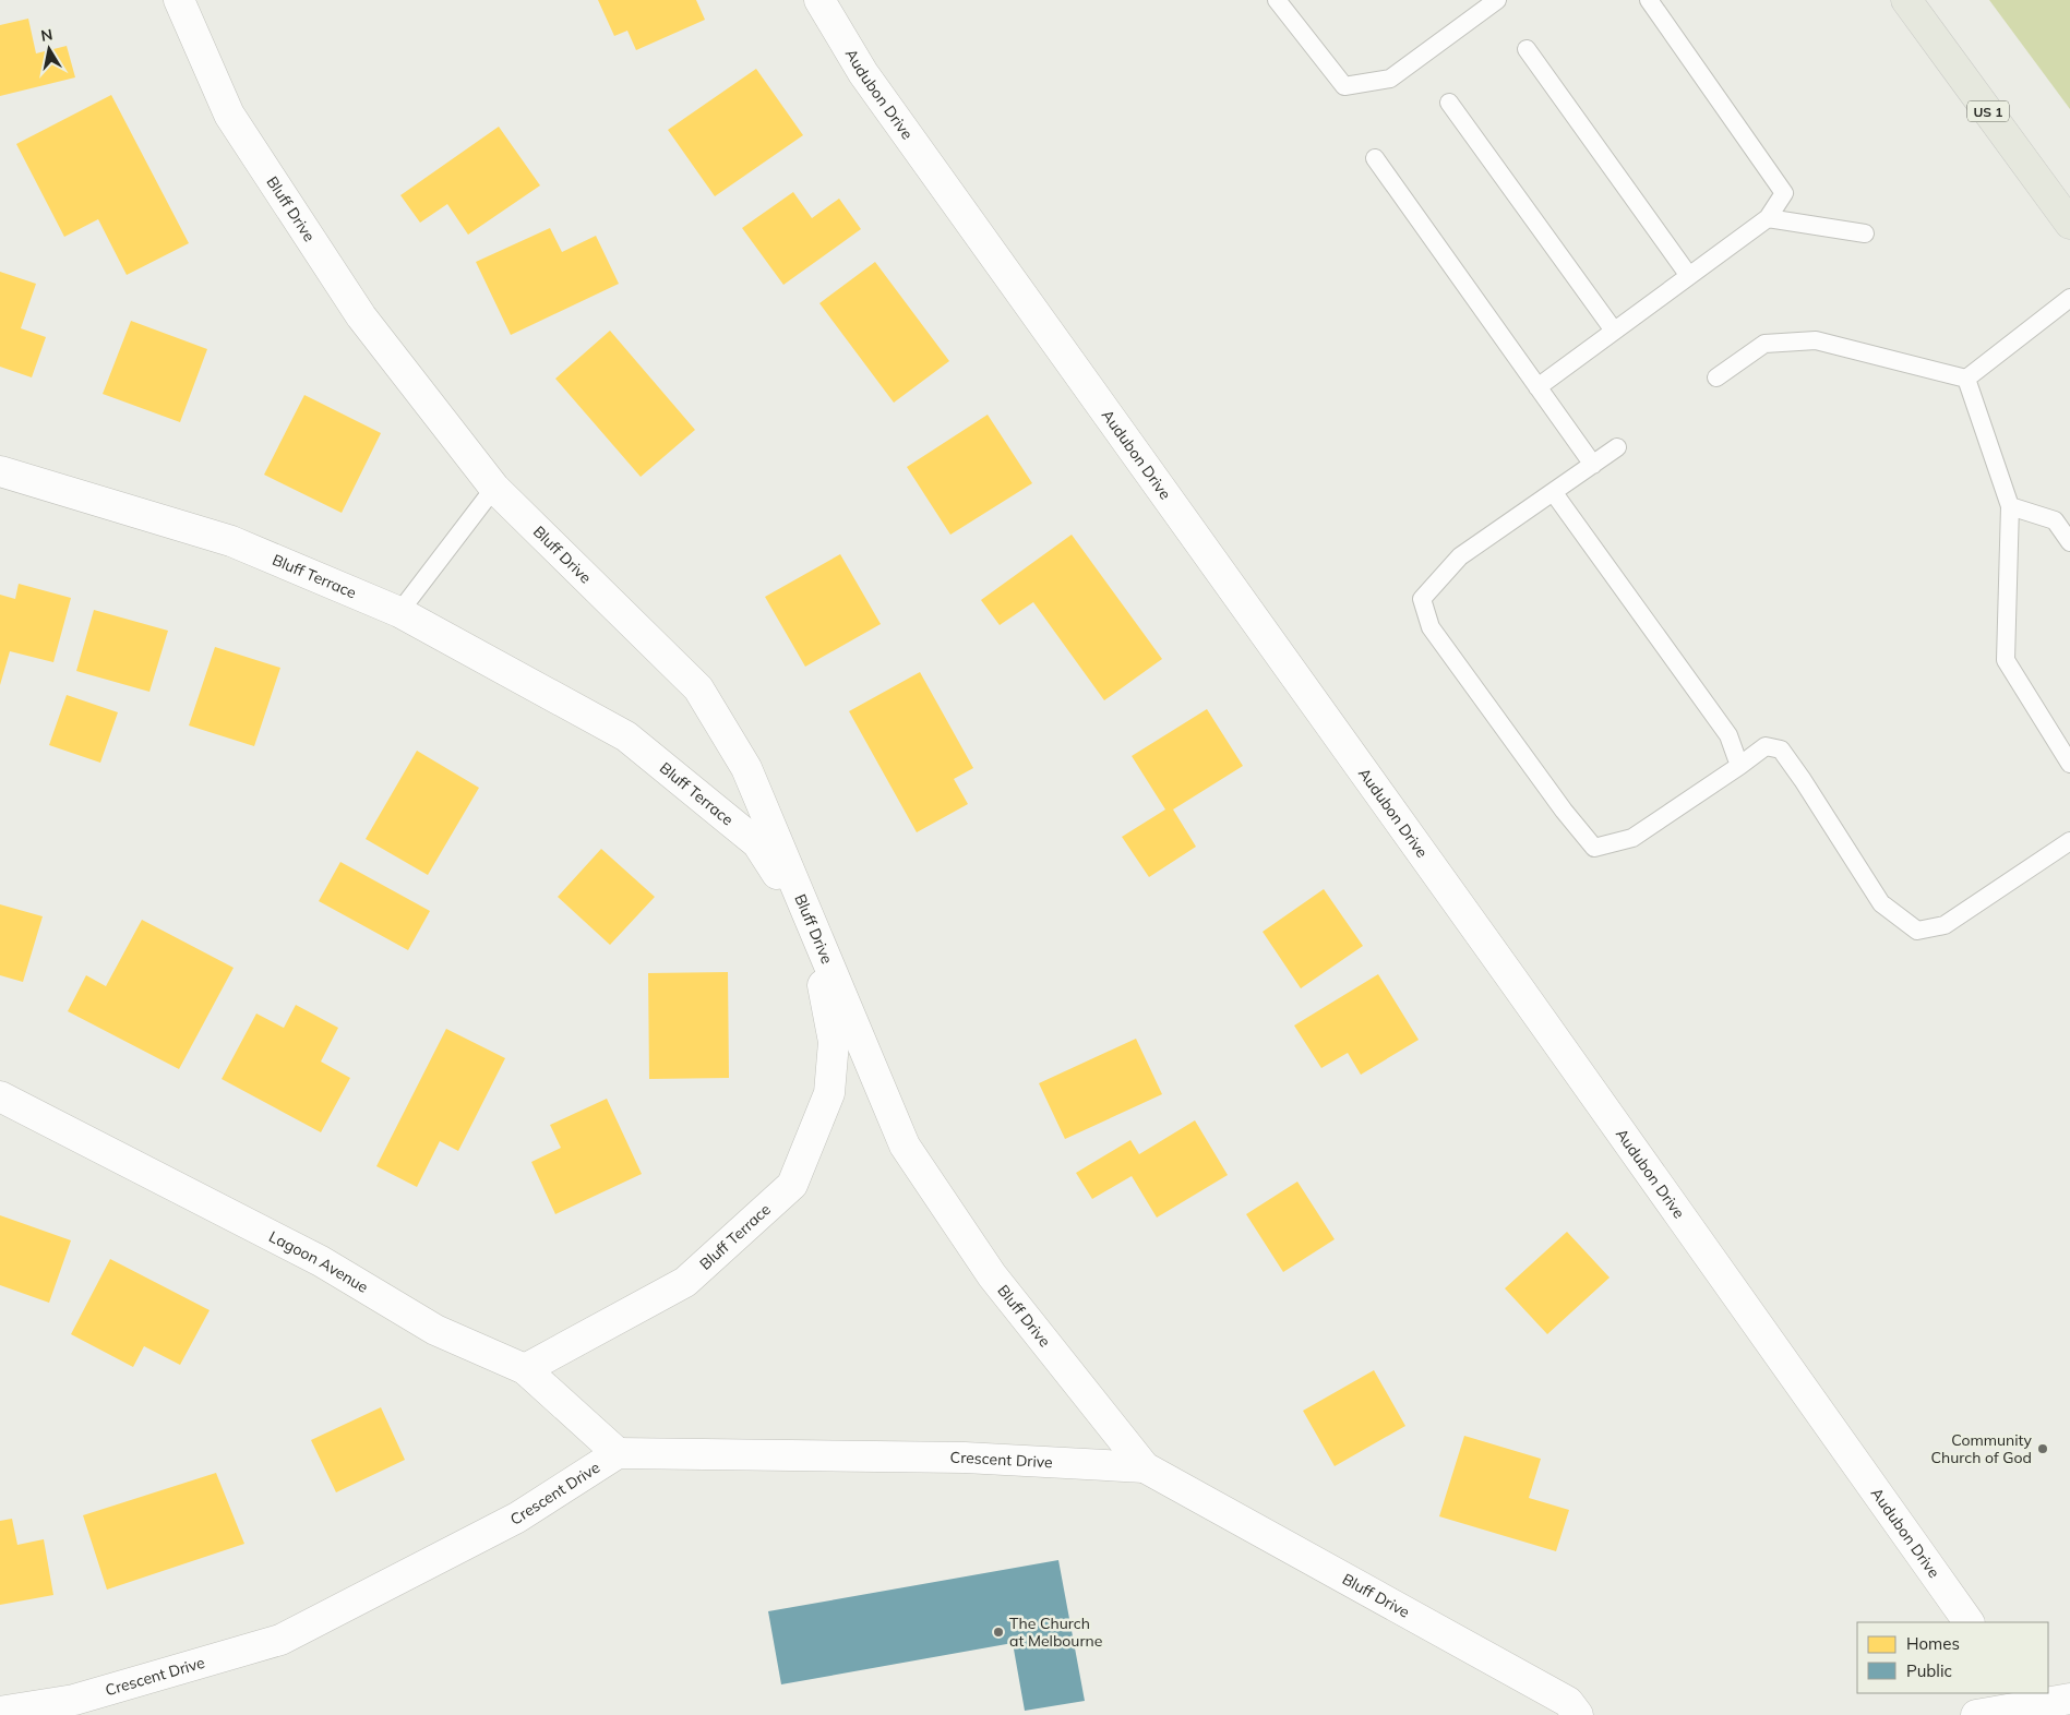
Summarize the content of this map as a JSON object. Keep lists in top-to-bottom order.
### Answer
{
  "streets": {
    "main road": ["US 1"],
    "street": [
      "Audubon Drive",
      "Bluff Drive",
      "Bluff Terrace",
      "Lagoon Avenue",
      "Crescent Drive"
    ]
  },
  "crossings": [
    ["Bluff Drive", "Bluff Terrace"],
    ["Bluff Drive", "Crescent Drive"],
    ["Bluff Terrace", "Lagoon Avenue"],
    ["Lagoon Avenue", "Crescent Drive"]
  ],
  "places": ["Community Church of God", "The Church at Melbourne"],
  "legend": ["Homes", "Public"],
  "north": "top"
}
